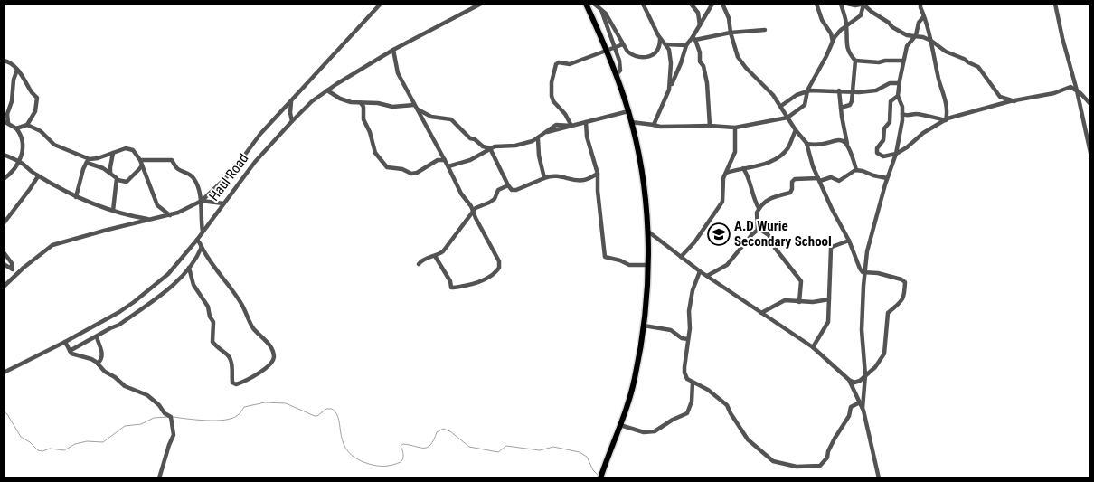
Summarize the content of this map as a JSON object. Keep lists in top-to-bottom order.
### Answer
{
  "streets": {
    "street": ["Haul Road"]
  },
  "places": {
    "school or university": ["A.D Wurie Secondary School"]
  }
}
